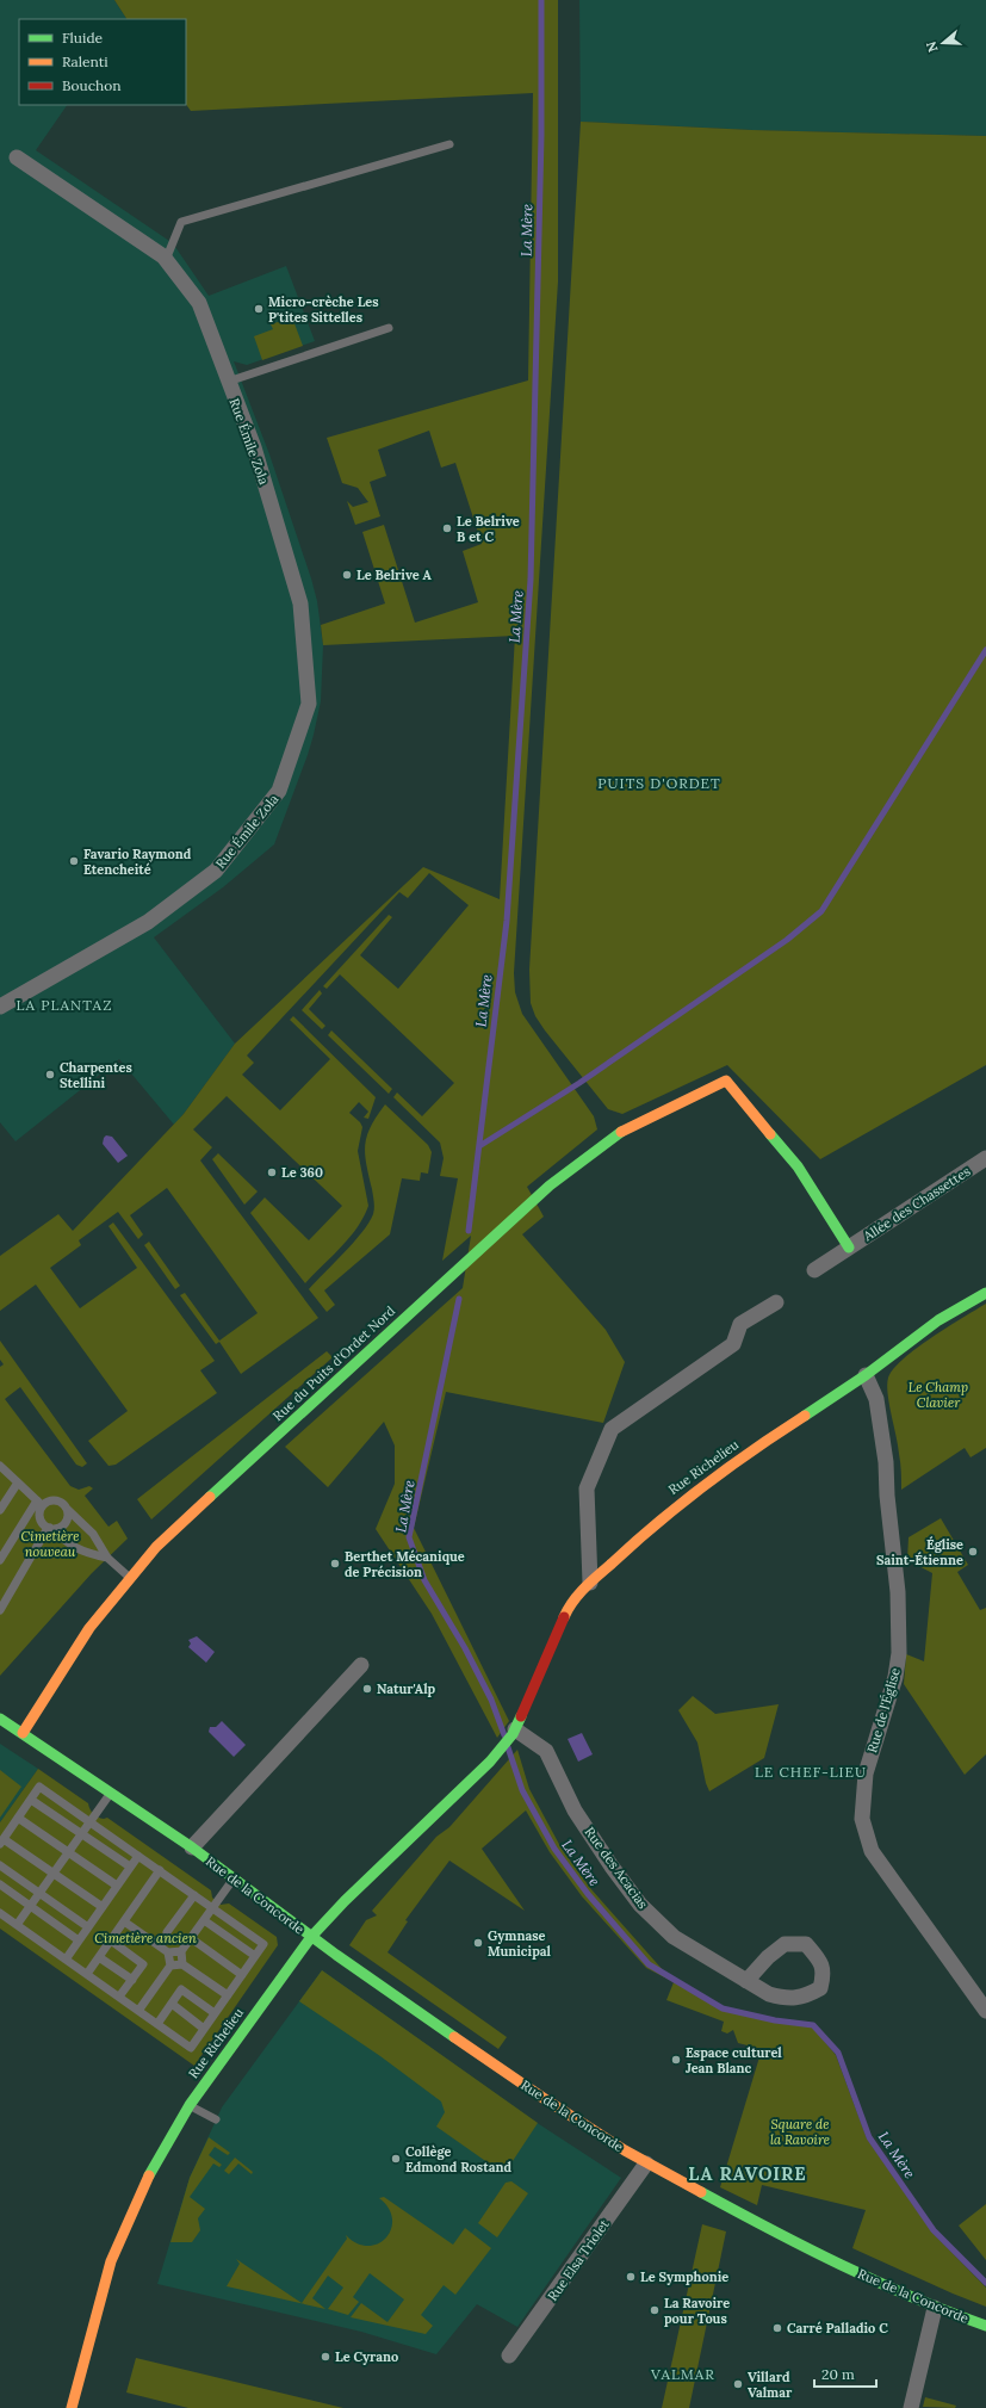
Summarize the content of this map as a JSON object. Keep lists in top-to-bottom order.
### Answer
{
  "streets": {
    "street": [
      "Rue Émile Zola",
      "Allée des Chassettes",
      "Rue du Puits d'Ordet Nord",
      "Rue Richelieu",
      "Rue de l'Église",
      "Rue des Acacias",
      "Rue de la Concorde",
      "Rue Elsa Triolet"
    ]
  },
  "crossings": [
    ["Allée des Chassettes", "Rue du Puits d'Ordet Nord"],
    ["Rue du Puits d'Ordet Nord", "Rue de la Concorde"],
    ["Rue Richelieu", "Rue de l'Église"],
    ["Rue Richelieu", "Rue des Acacias"],
    ["Rue Richelieu", "Rue de la Concorde"],
    ["Rue de la Concorde", "Rue Elsa Triolet"]
  ],
  "districts": [
    "PUITS D'ORDET",
    "LA PLANTAZ",
    "LE CHEF-LIEU",
    "LA RAVOIRE",
    "VALMAR"
  ],
  "water": ["La Mère"],
  "parks": [
    "Le Champ Clavier",
    "Cimetière nouveau",
    "Cimetière ancien",
    "Square de la Ravoire"
  ],
  "places": [
    "Micro-crèche Les P'tites Sittelles",
    "Le Belrive B et C",
    "Le Belrive A",
    "Favario Raymond Etencheité",
    "Charpentes Stellini",
    "Le 360",
    "Église Saint-Étienne",
    "Berthet Mécanique de Précision",
    "Natur'Alp",
    "Gymnase Municipal",
    "Espace culturel Jean Blanc",
    "Collège Edmond Rostand",
    "Le Symphonie",
    "La Ravoire pour Tous",
    "Carré Palladio C",
    "Le Cyrano",
    "Villard Valmar"
  ],
  "legend": ["Fluide", "Ralenti", "Bouchon"],
  "scale_bar": "20 m",
  "north": "left"
}
